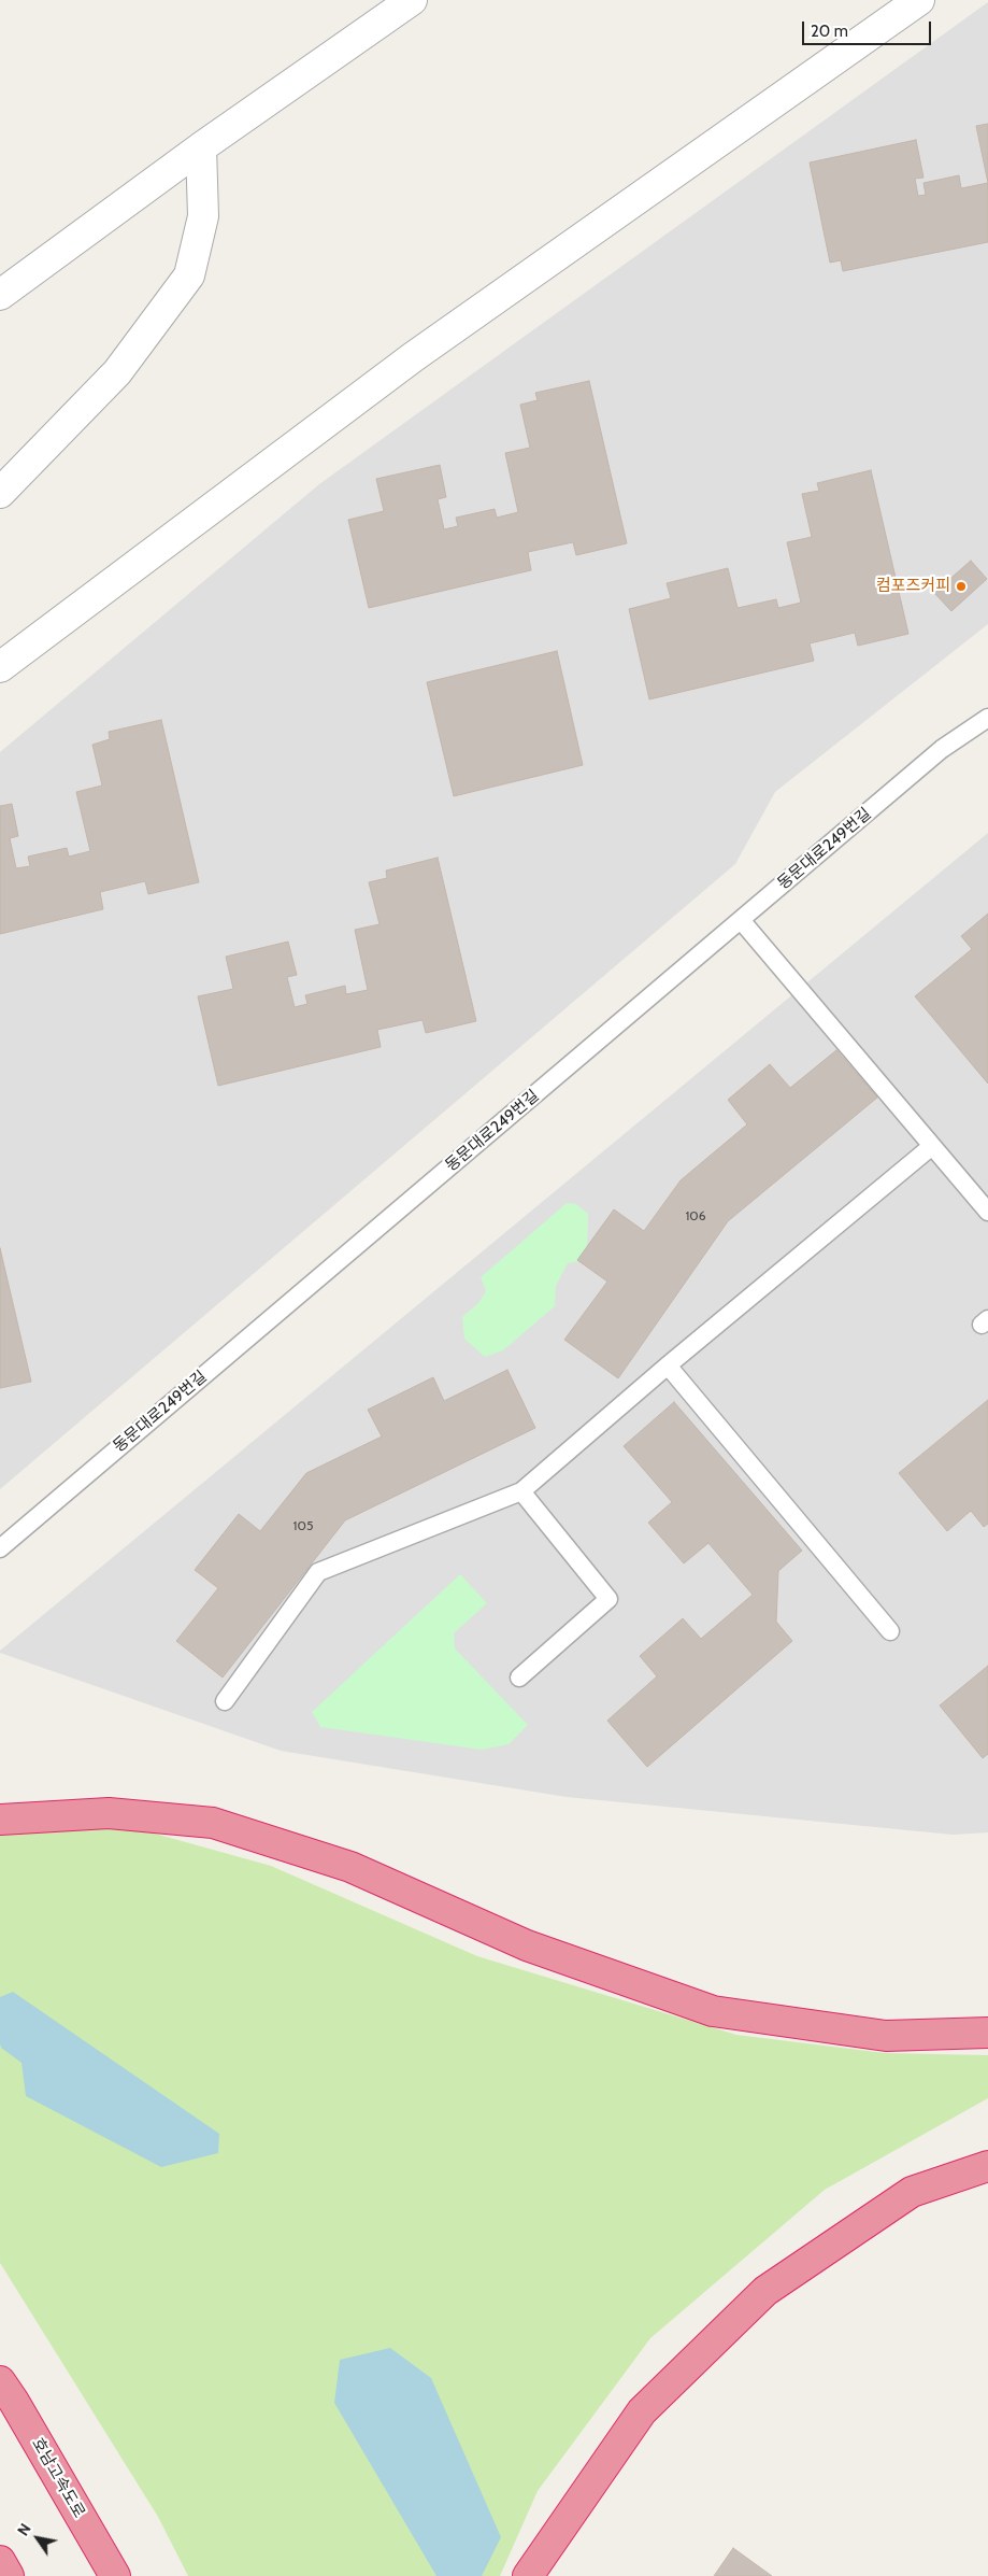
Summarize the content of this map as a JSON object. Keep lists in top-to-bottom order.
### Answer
{
  "streets": {
    "highway": ["호남고속도로"],
    "lane": ["동문대로249번길"]
  },
  "places": ["컴포즈커피"],
  "house_numbers": ["106", "105"],
  "scale_bar": "20 m",
  "north": "top left"
}
